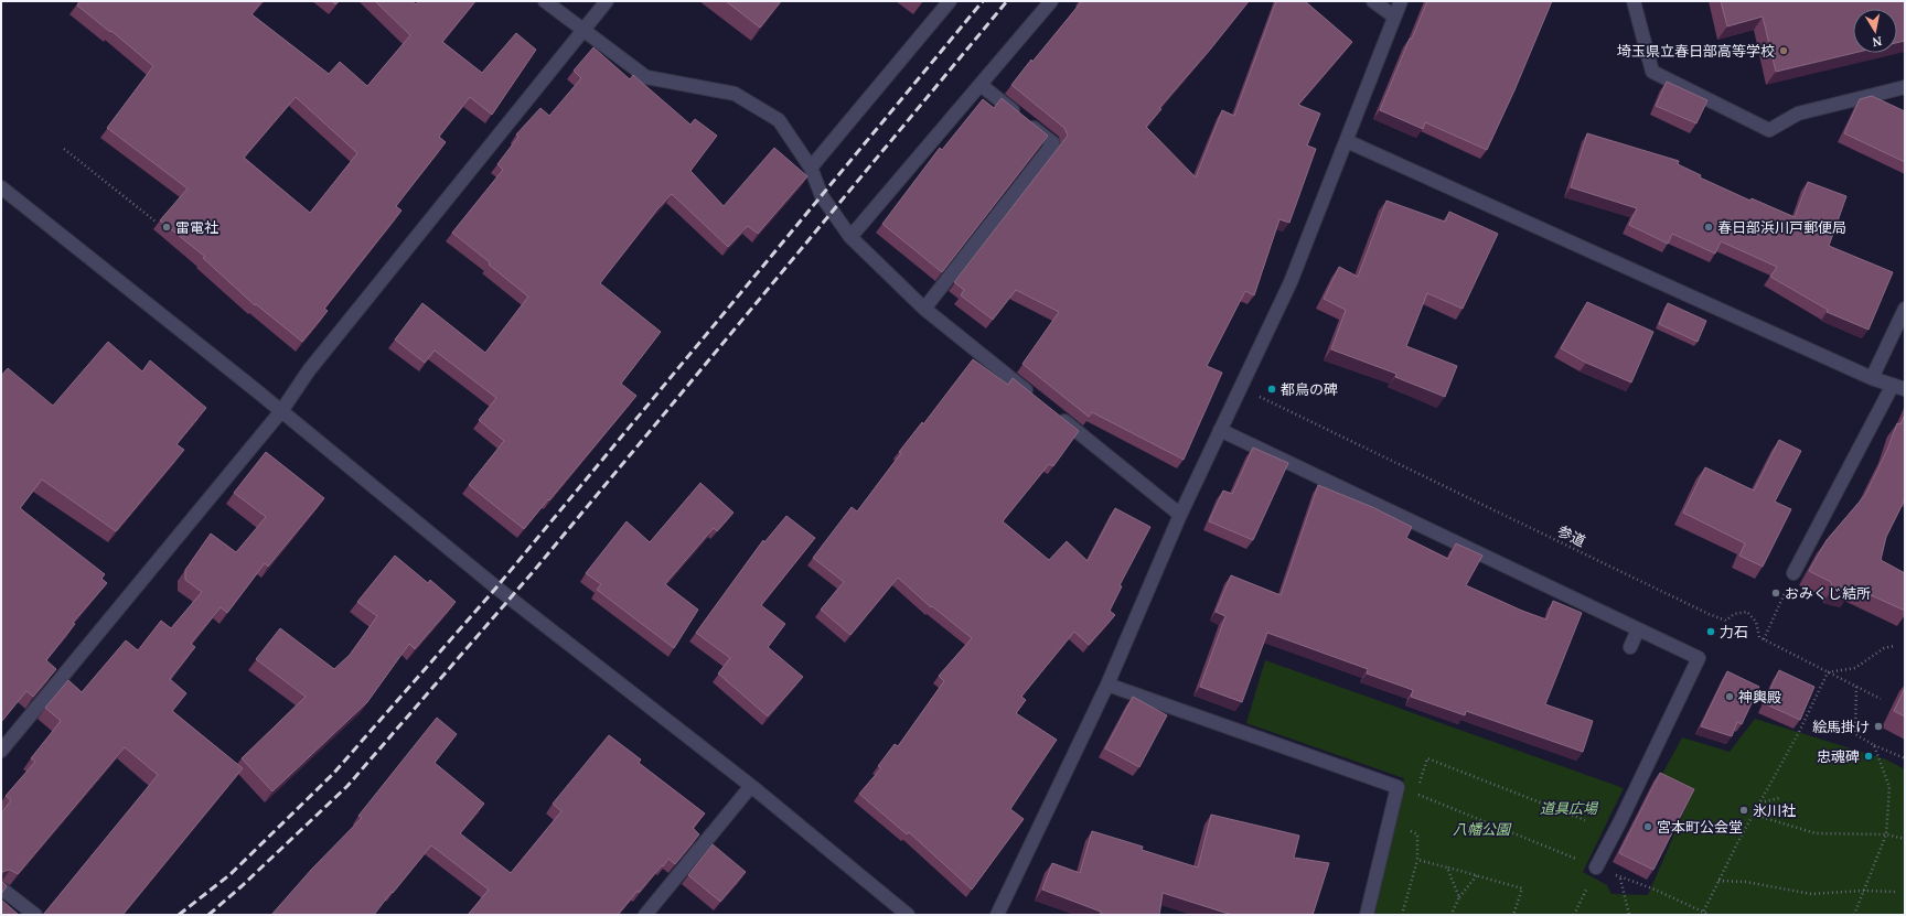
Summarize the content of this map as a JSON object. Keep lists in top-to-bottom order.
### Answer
{
  "streets": {
    "path": ["参道"]
  },
  "parks": ["道具広場", "八幡公園"],
  "places": [
    "埼玉県立春日部高等学校",
    "雷電社",
    "春日部浜川戸郵便局",
    "都鳥の碑",
    "おみくじ結所",
    "力石",
    "神輿殿",
    "絵馬掛け",
    "忠魂碑",
    "氷川社",
    "宮本町公会堂"
  ],
  "north": "bottom"
}
